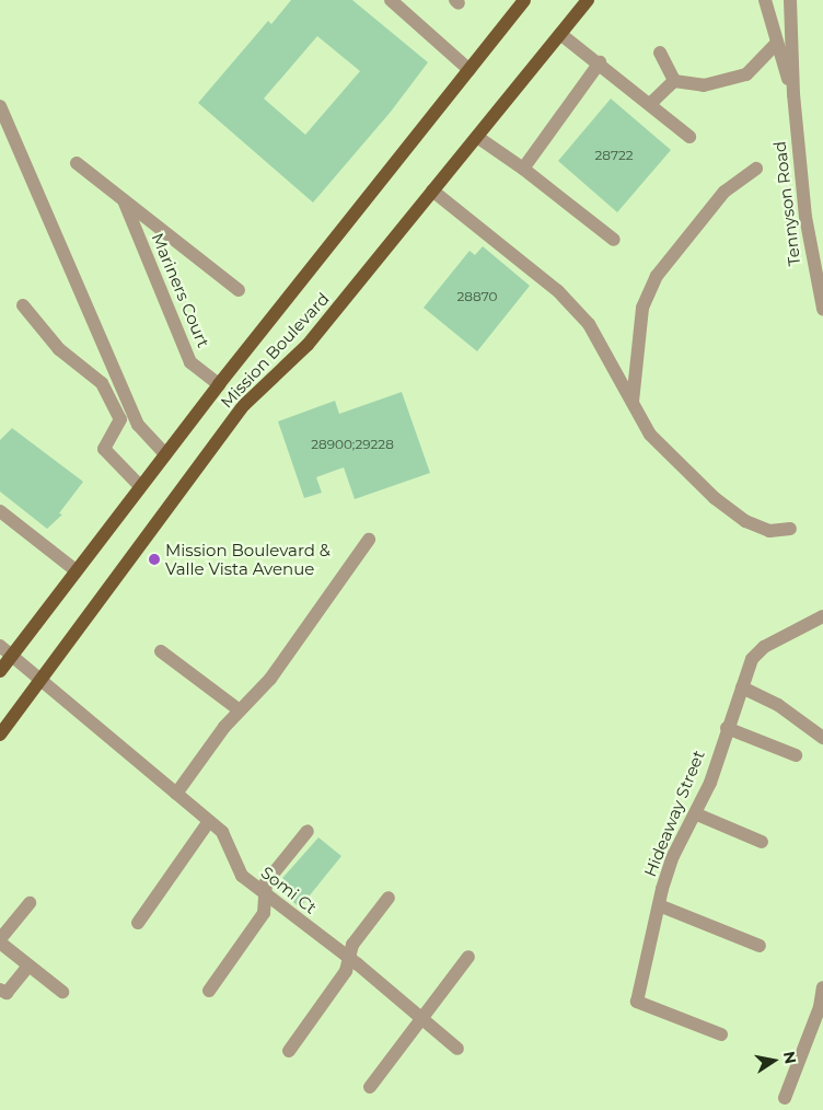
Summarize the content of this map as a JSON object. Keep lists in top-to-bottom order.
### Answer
{
  "streets": {
    "main road": ["Mission Boulevard"],
    "street": [
      "Tennyson Road",
      "Mariners Court",
      "Hideaway Street",
      "Somi Ct"
    ]
  },
  "crossings": [
    ["Mariners Court", "Mission Boulevard"],
    ["Mission Boulevard", "Somi Ct"]
  ],
  "places": ["Mission Boulevard & Valle Vista Avenue"],
  "house_numbers": ["28722", "28870", "28900;29228"],
  "north": "right"
}
